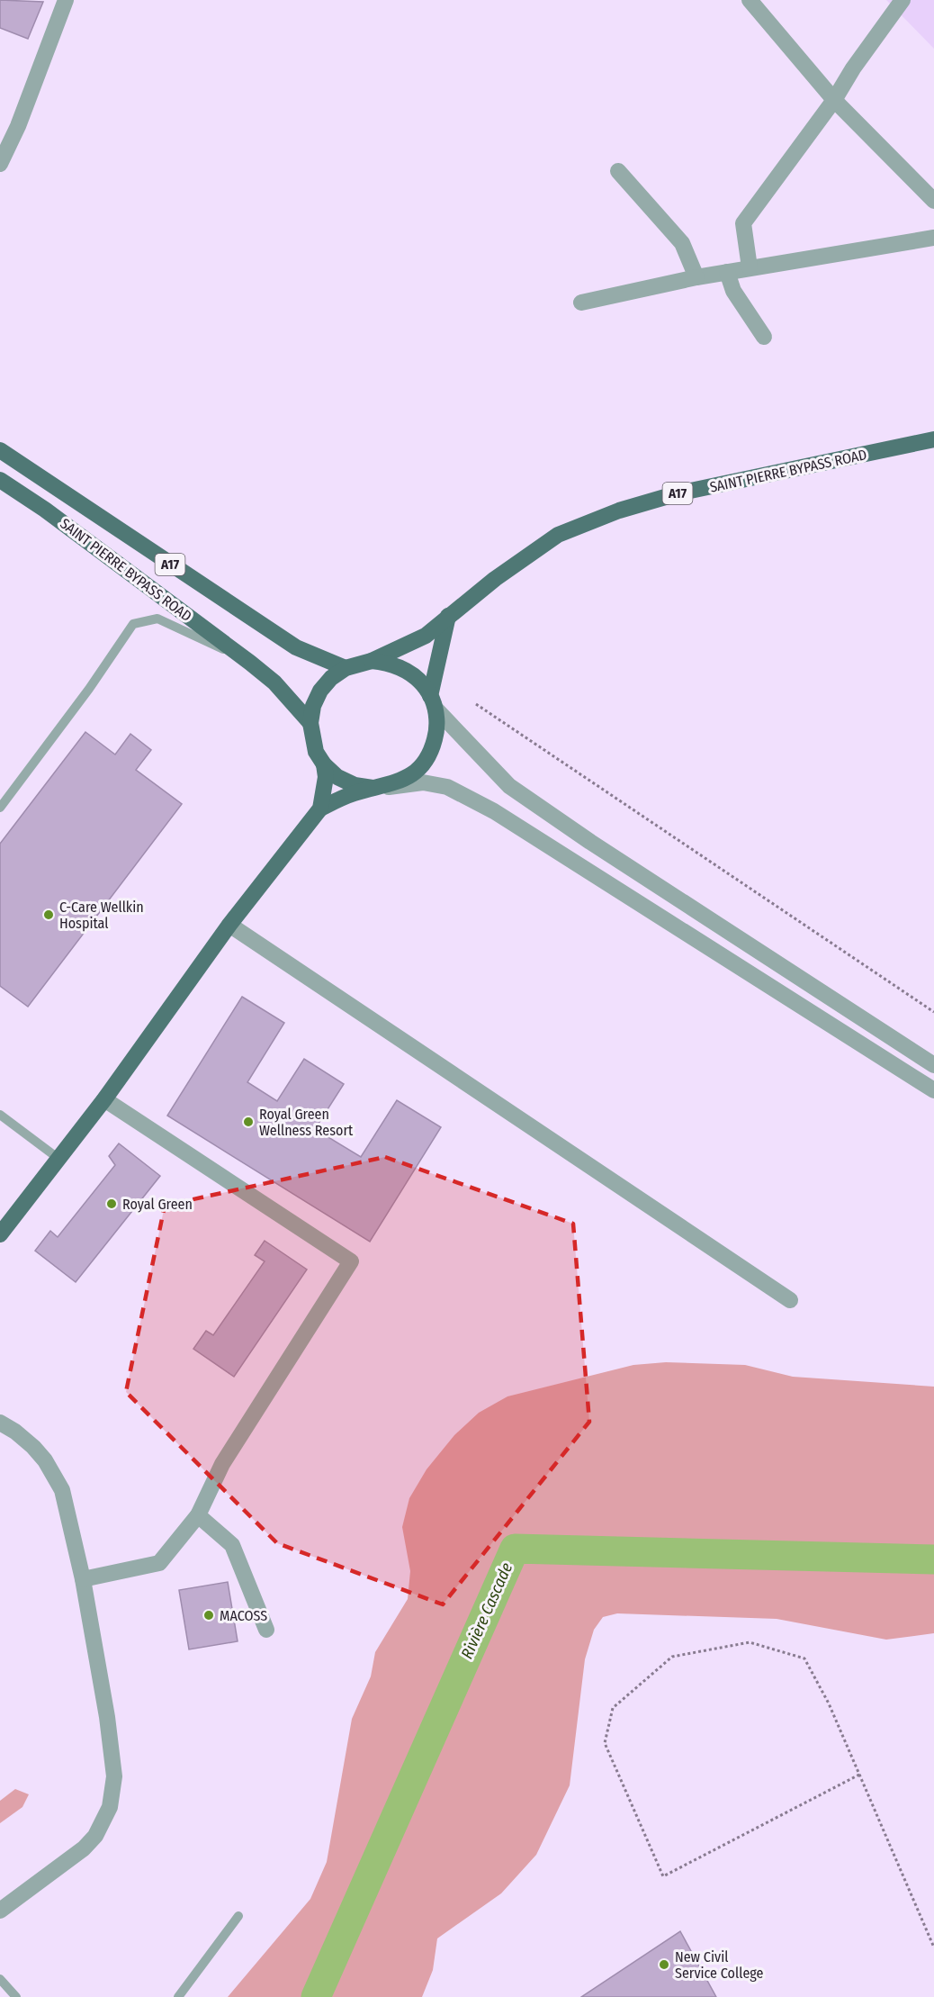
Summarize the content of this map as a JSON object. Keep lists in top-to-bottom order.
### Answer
{
  "streets": {
    "main road": ["SAINT PIERRE BYPASS ROAD", "A17"]
  },
  "crossings": [
    ["SAINT PIERRE BYPASS ROAD", "A17"]
  ],
  "water": ["Rivière Cascade"],
  "places": [
    "C-Care Wellkin Hospital",
    "Royal Green Wellness Resort",
    "Royal Green",
    "MACOSS",
    "New Civil Service College"
  ]
}
